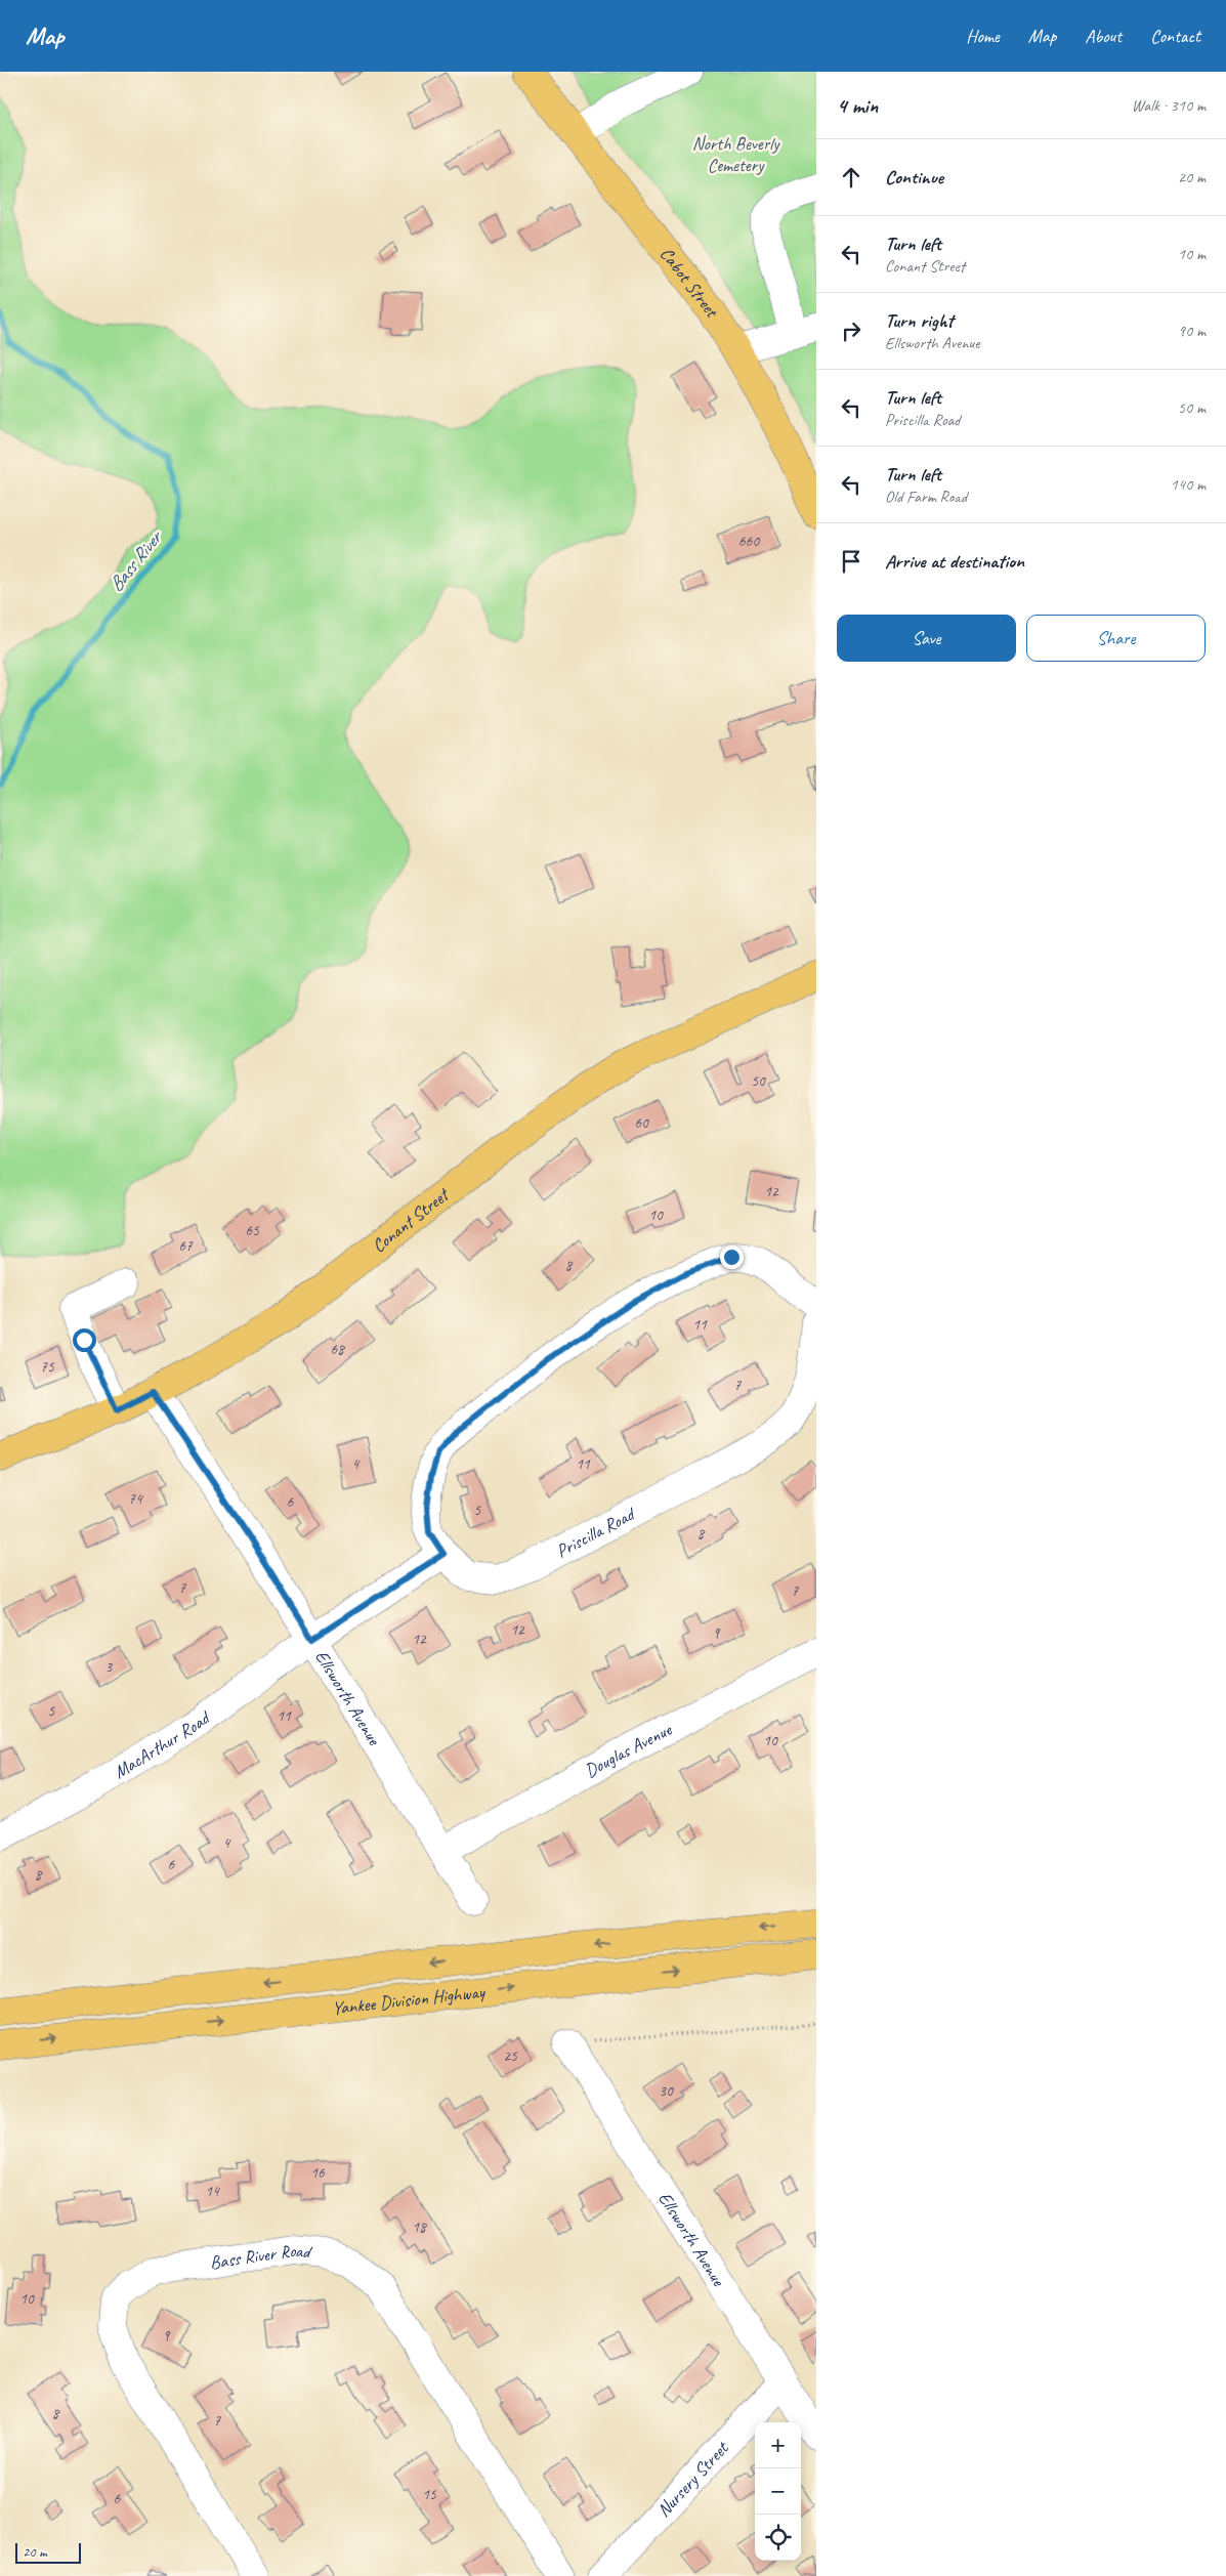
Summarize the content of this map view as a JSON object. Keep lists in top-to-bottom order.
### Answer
{
  "streets": {
    "main road": ["Cabot Street", "Conant Street", "Yankee Division Highway"],
    "street": [
      "Priscilla Road",
      "Ellsworth Avenue",
      "MacArthur Road",
      "Douglas Avenue",
      "Bass River Road",
      "Nursery Street"
    ]
  },
  "crossings": [
    ["Conant Street", "Ellsworth Avenue"],
    ["Ellsworth Avenue", "MacArthur Road"],
    ["Ellsworth Avenue", "Douglas Avenue"],
    ["Ellsworth Avenue", "Nursery Street"]
  ],
  "water": ["Bass River"],
  "parks": ["North Beverly Cemetery"],
  "house_numbers": [
    "660",
    "50",
    "60",
    "12",
    "10",
    "65",
    "67",
    "8",
    "11",
    "68",
    "75",
    "7",
    "4",
    "11",
    "74",
    "6",
    "5",
    "8",
    "7",
    "7",
    "12",
    "9",
    "12",
    "3",
    "5",
    "11",
    "10",
    "4",
    "6",
    "8",
    "25",
    "30",
    "16",
    "14",
    "18",
    "10",
    "9",
    "8",
    "7",
    "15",
    "6"
  ],
  "scale_bar": "20 m",
  "page": {
    "header": "Map",
    "nav": [
      "Home",
      "Map",
      "About",
      "Contact"
    ],
    "heading": ["4 min", "Walk · 310 m"],
    "list": [
      ["Continue", "20 m"],
      ["Turn left", "Conant Street", "10 m"],
      ["Turn right", "Ellsworth Avenue", "90 m"],
      ["Turn left", "Priscilla Road", "50 m"],
      ["Turn left", "Old Farm Road", "140 m"],
      "Arrive at destination"
    ],
    "buttons": ["Save", "Share"],
    "map_buttons": ["+", "−"],
    "scale": "20 m"
  }
}
